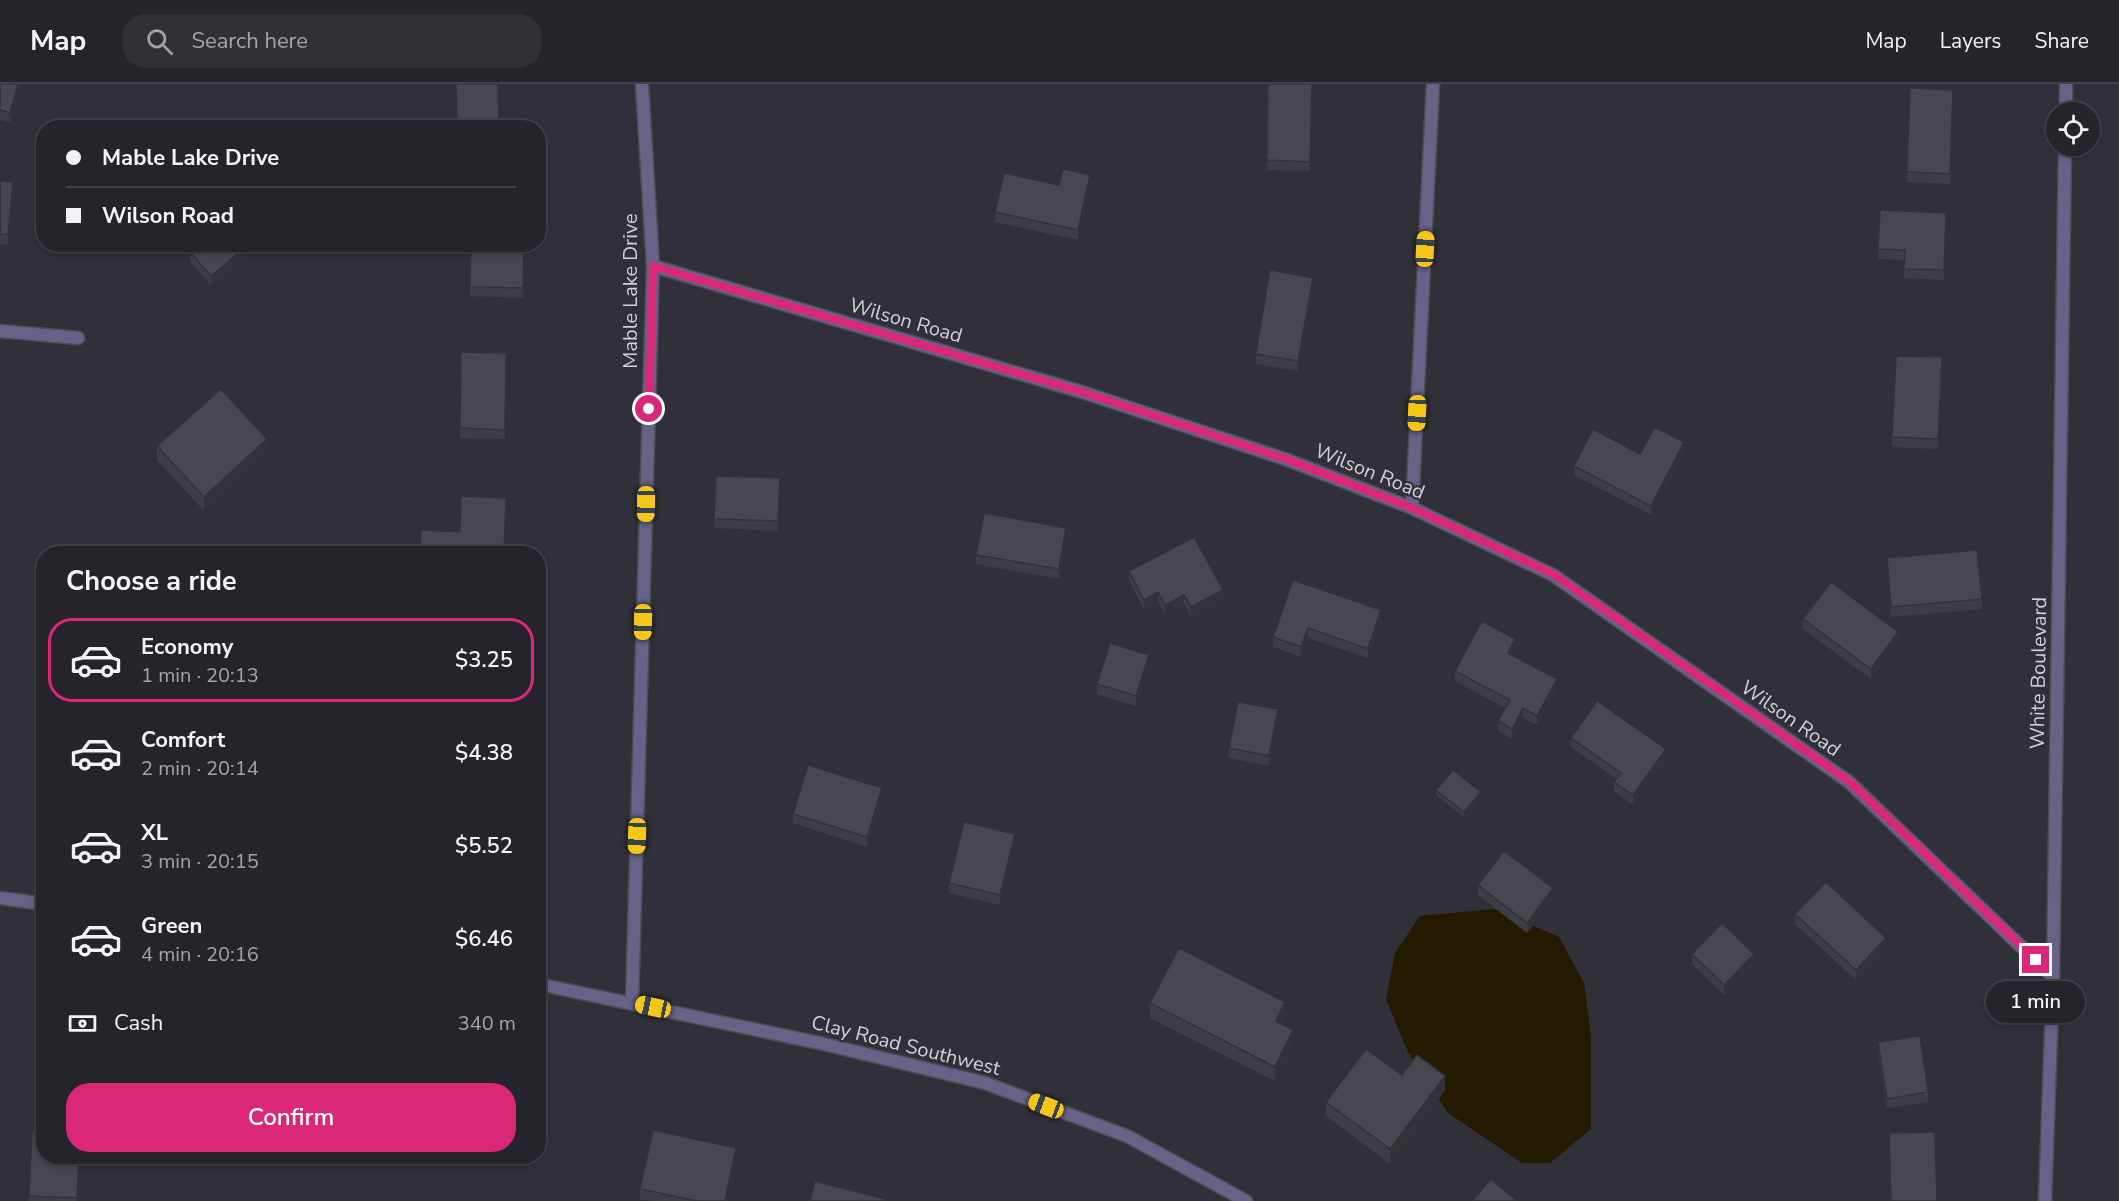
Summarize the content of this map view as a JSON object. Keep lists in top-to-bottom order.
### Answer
{
  "streets": {
    "street": [
      "Mable Lake Drive",
      "Wilson Road",
      "White Boulevard",
      "Clay Road Southwest"
    ]
  },
  "crossings": [
    ["Mable Lake Drive", "Wilson Road"],
    ["Mable Lake Drive", "Clay Road Southwest"],
    ["Wilson Road", "White Boulevard"]
  ],
  "page": {
    "header": "Map",
    "search": "Search here",
    "nav": ["Map", "Layers", "Share"],
    "banner": ["Mable Lake Drive", "Wilson Road"],
    "heading": "Choose a ride",
    "list": [
      {
        "name": "Economy",
        "note": "1 min · 20:13",
        "value": "$3.25"
      },
      {
        "name": "Comfort",
        "note": "2 min · 20:14",
        "value": "$4.38"
      },
      {
        "name": "XL",
        "note": "3 min · 20:15",
        "value": "$5.52"
      },
      {
        "name": "Green",
        "note": "4 min · 20:16",
        "value": "$6.46"
      }
    ],
    "bubble": "1 min",
    "pay": ["Cash", "340 m"],
    "buttons": "Confirm"
  }
}
